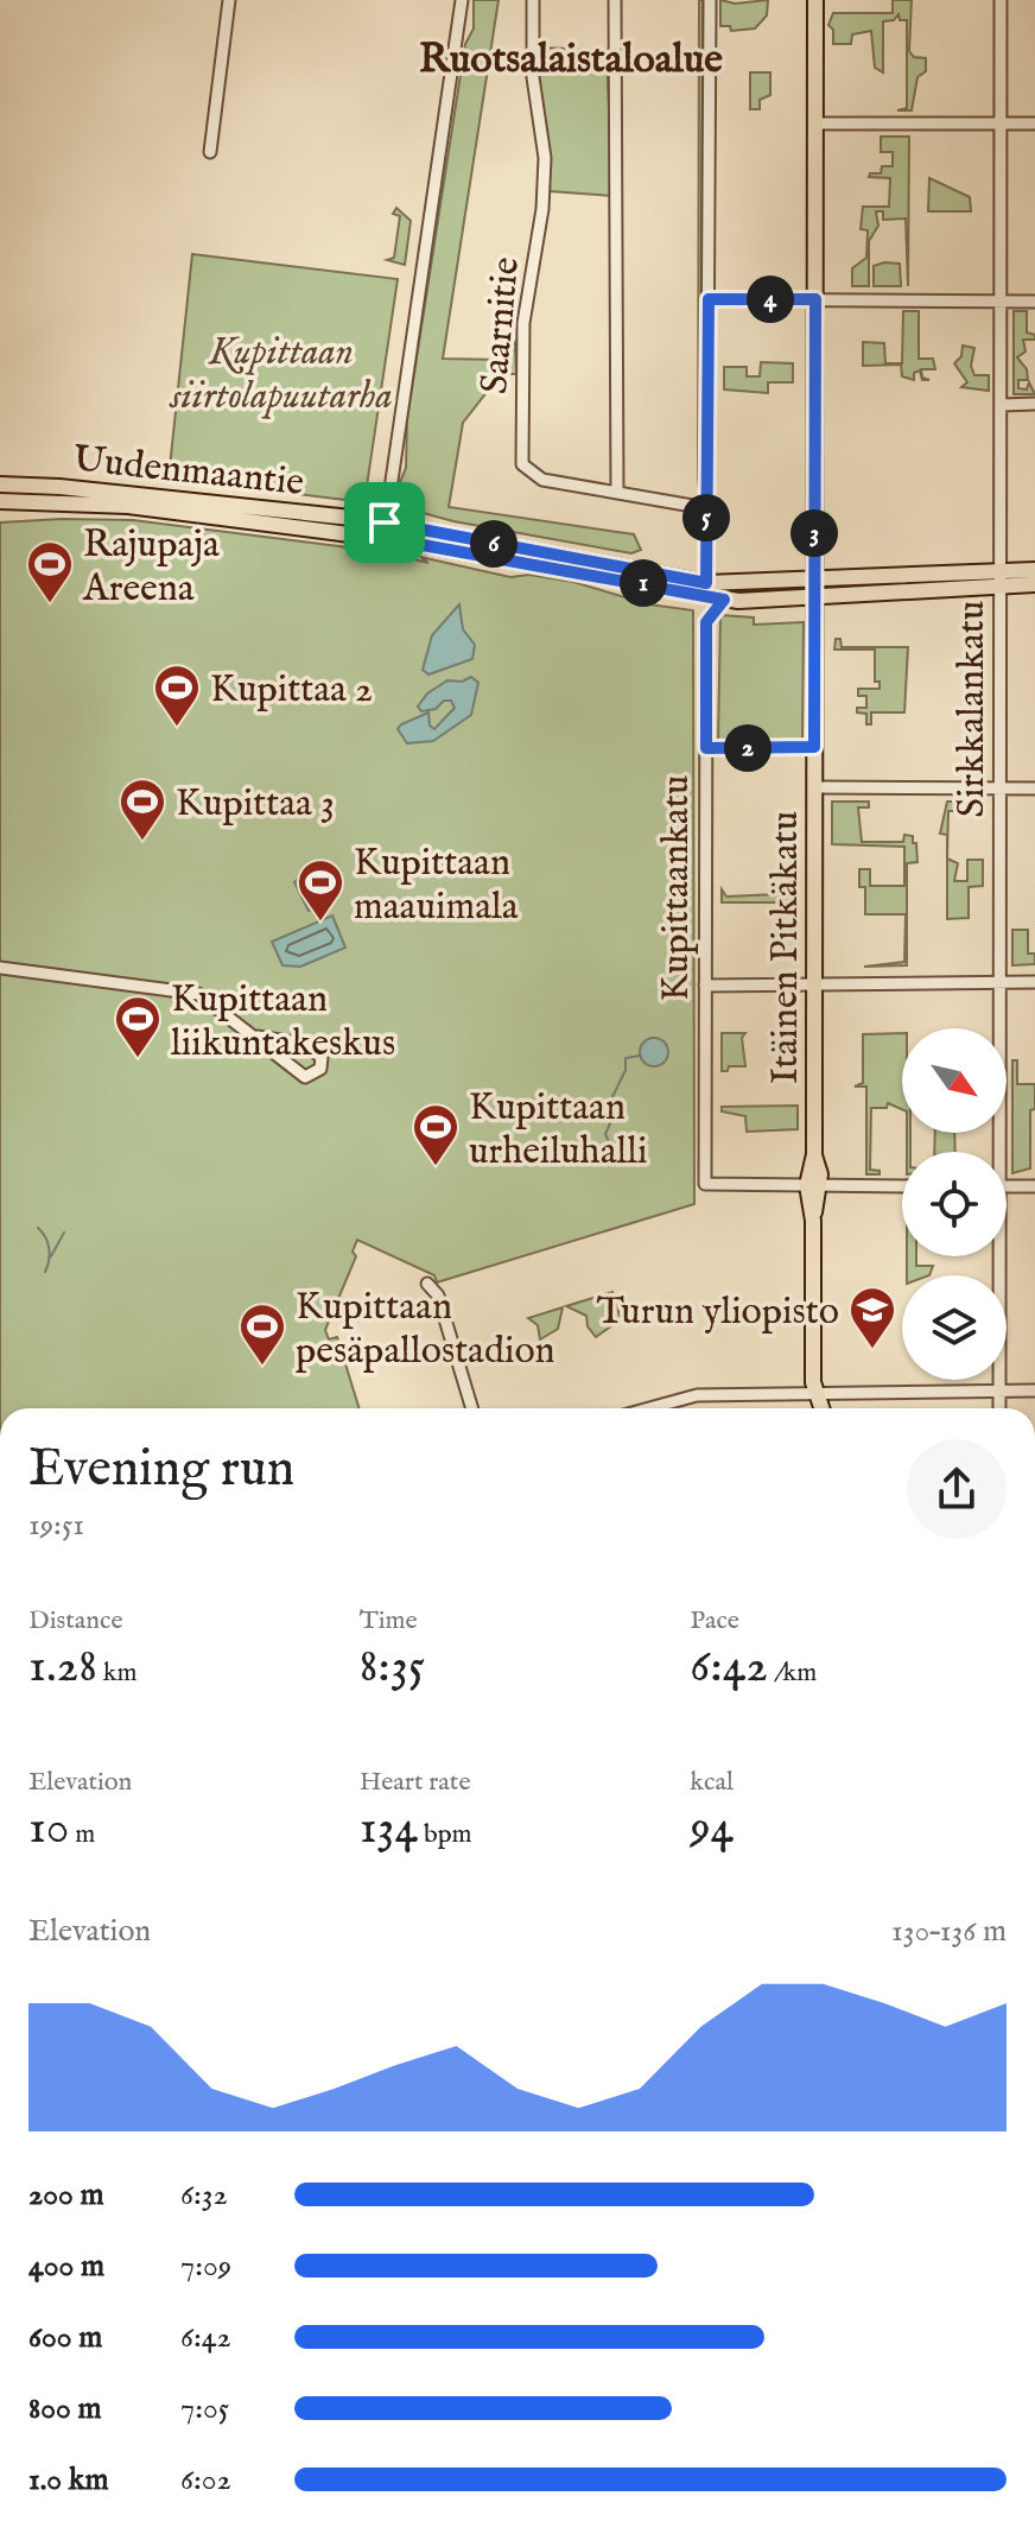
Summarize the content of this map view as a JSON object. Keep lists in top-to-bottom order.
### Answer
{
  "streets": {
    "main road": ["Uudenmaantie", "Itäinen Pitkäkatu"],
    "street": ["Saarnitie", "Sirkkalankatu", "Kupittaankatu"]
  },
  "crossings": [
    ["Saarnitie", "Kupittaankatu"],
    ["Uudenmaantie", "Kupittaankatu"],
    ["Kupittaankatu", "Itäinen Pitkäkatu"]
  ],
  "districts": ["Ruotsalaistaloalue"],
  "parks": ["Kupittaan siirtolapuutarha"],
  "places": {
    "sports": [
      "Rajupaja Areena",
      "Kupittaa 2",
      "Kupittaa 3",
      "Kupittaan maauimala",
      "Kupittaan liikuntakeskus",
      "Kupittaan urheiluhalli",
      "Kupittaan pesäpallostadion"
    ],
    "school or university": ["Turun yliopisto"]
  },
  "north": "bottom right",
  "page": {
    "pins": [
      "4",
      "5",
      "3",
      "6",
      "1",
      "2"
    ],
    "heading": ["Evening run", "19:51"],
    "stats": [
      ["Distance", "1.28 km"],
      ["Time", "8:35"],
      ["Pace", "6:42 /km"],
      ["Elevation", "10 m"],
      ["Heart rate", "134 bpm"],
      ["kcal", "94"]
    ],
    "chart": ["Elevation", "130–136 m"],
    "list": [
      {
        "name": "200 m",
        "note": "6:32"
      },
      {
        "name": "400 m",
        "note": "7:09"
      },
      {
        "name": "600 m",
        "note": "6:42"
      },
      {
        "name": "800 m",
        "note": "7:05"
      },
      {
        "name": "1.0 km",
        "note": "6:02"
      }
    ]
  }
}
